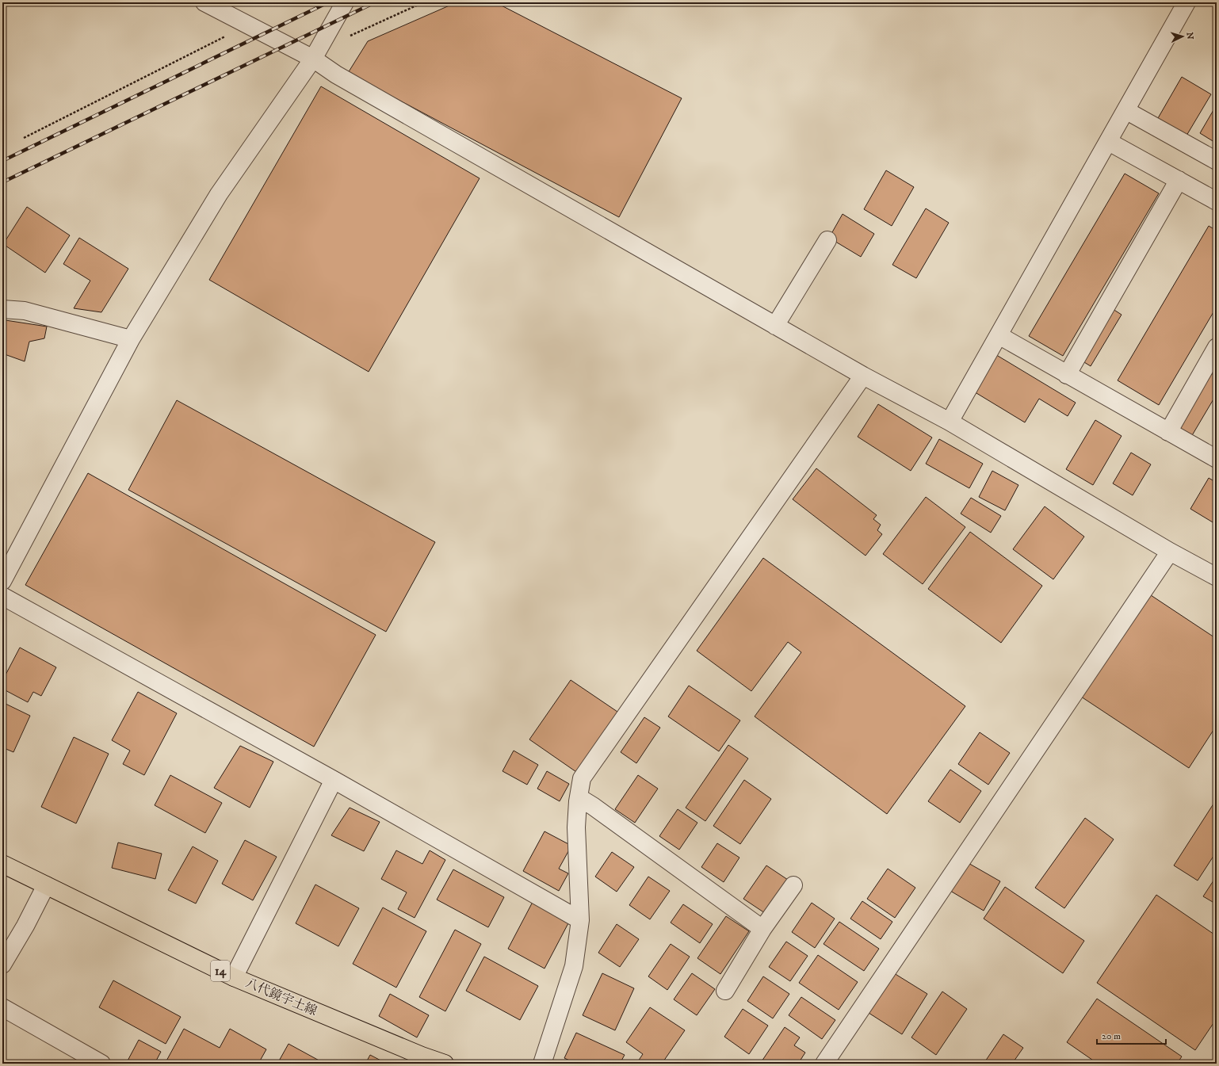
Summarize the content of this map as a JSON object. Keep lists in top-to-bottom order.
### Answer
{
  "streets": {
    "main road": ["14", "八代鏡宇土線"]
  },
  "scale_bar": "20 m",
  "north": "right"
}
